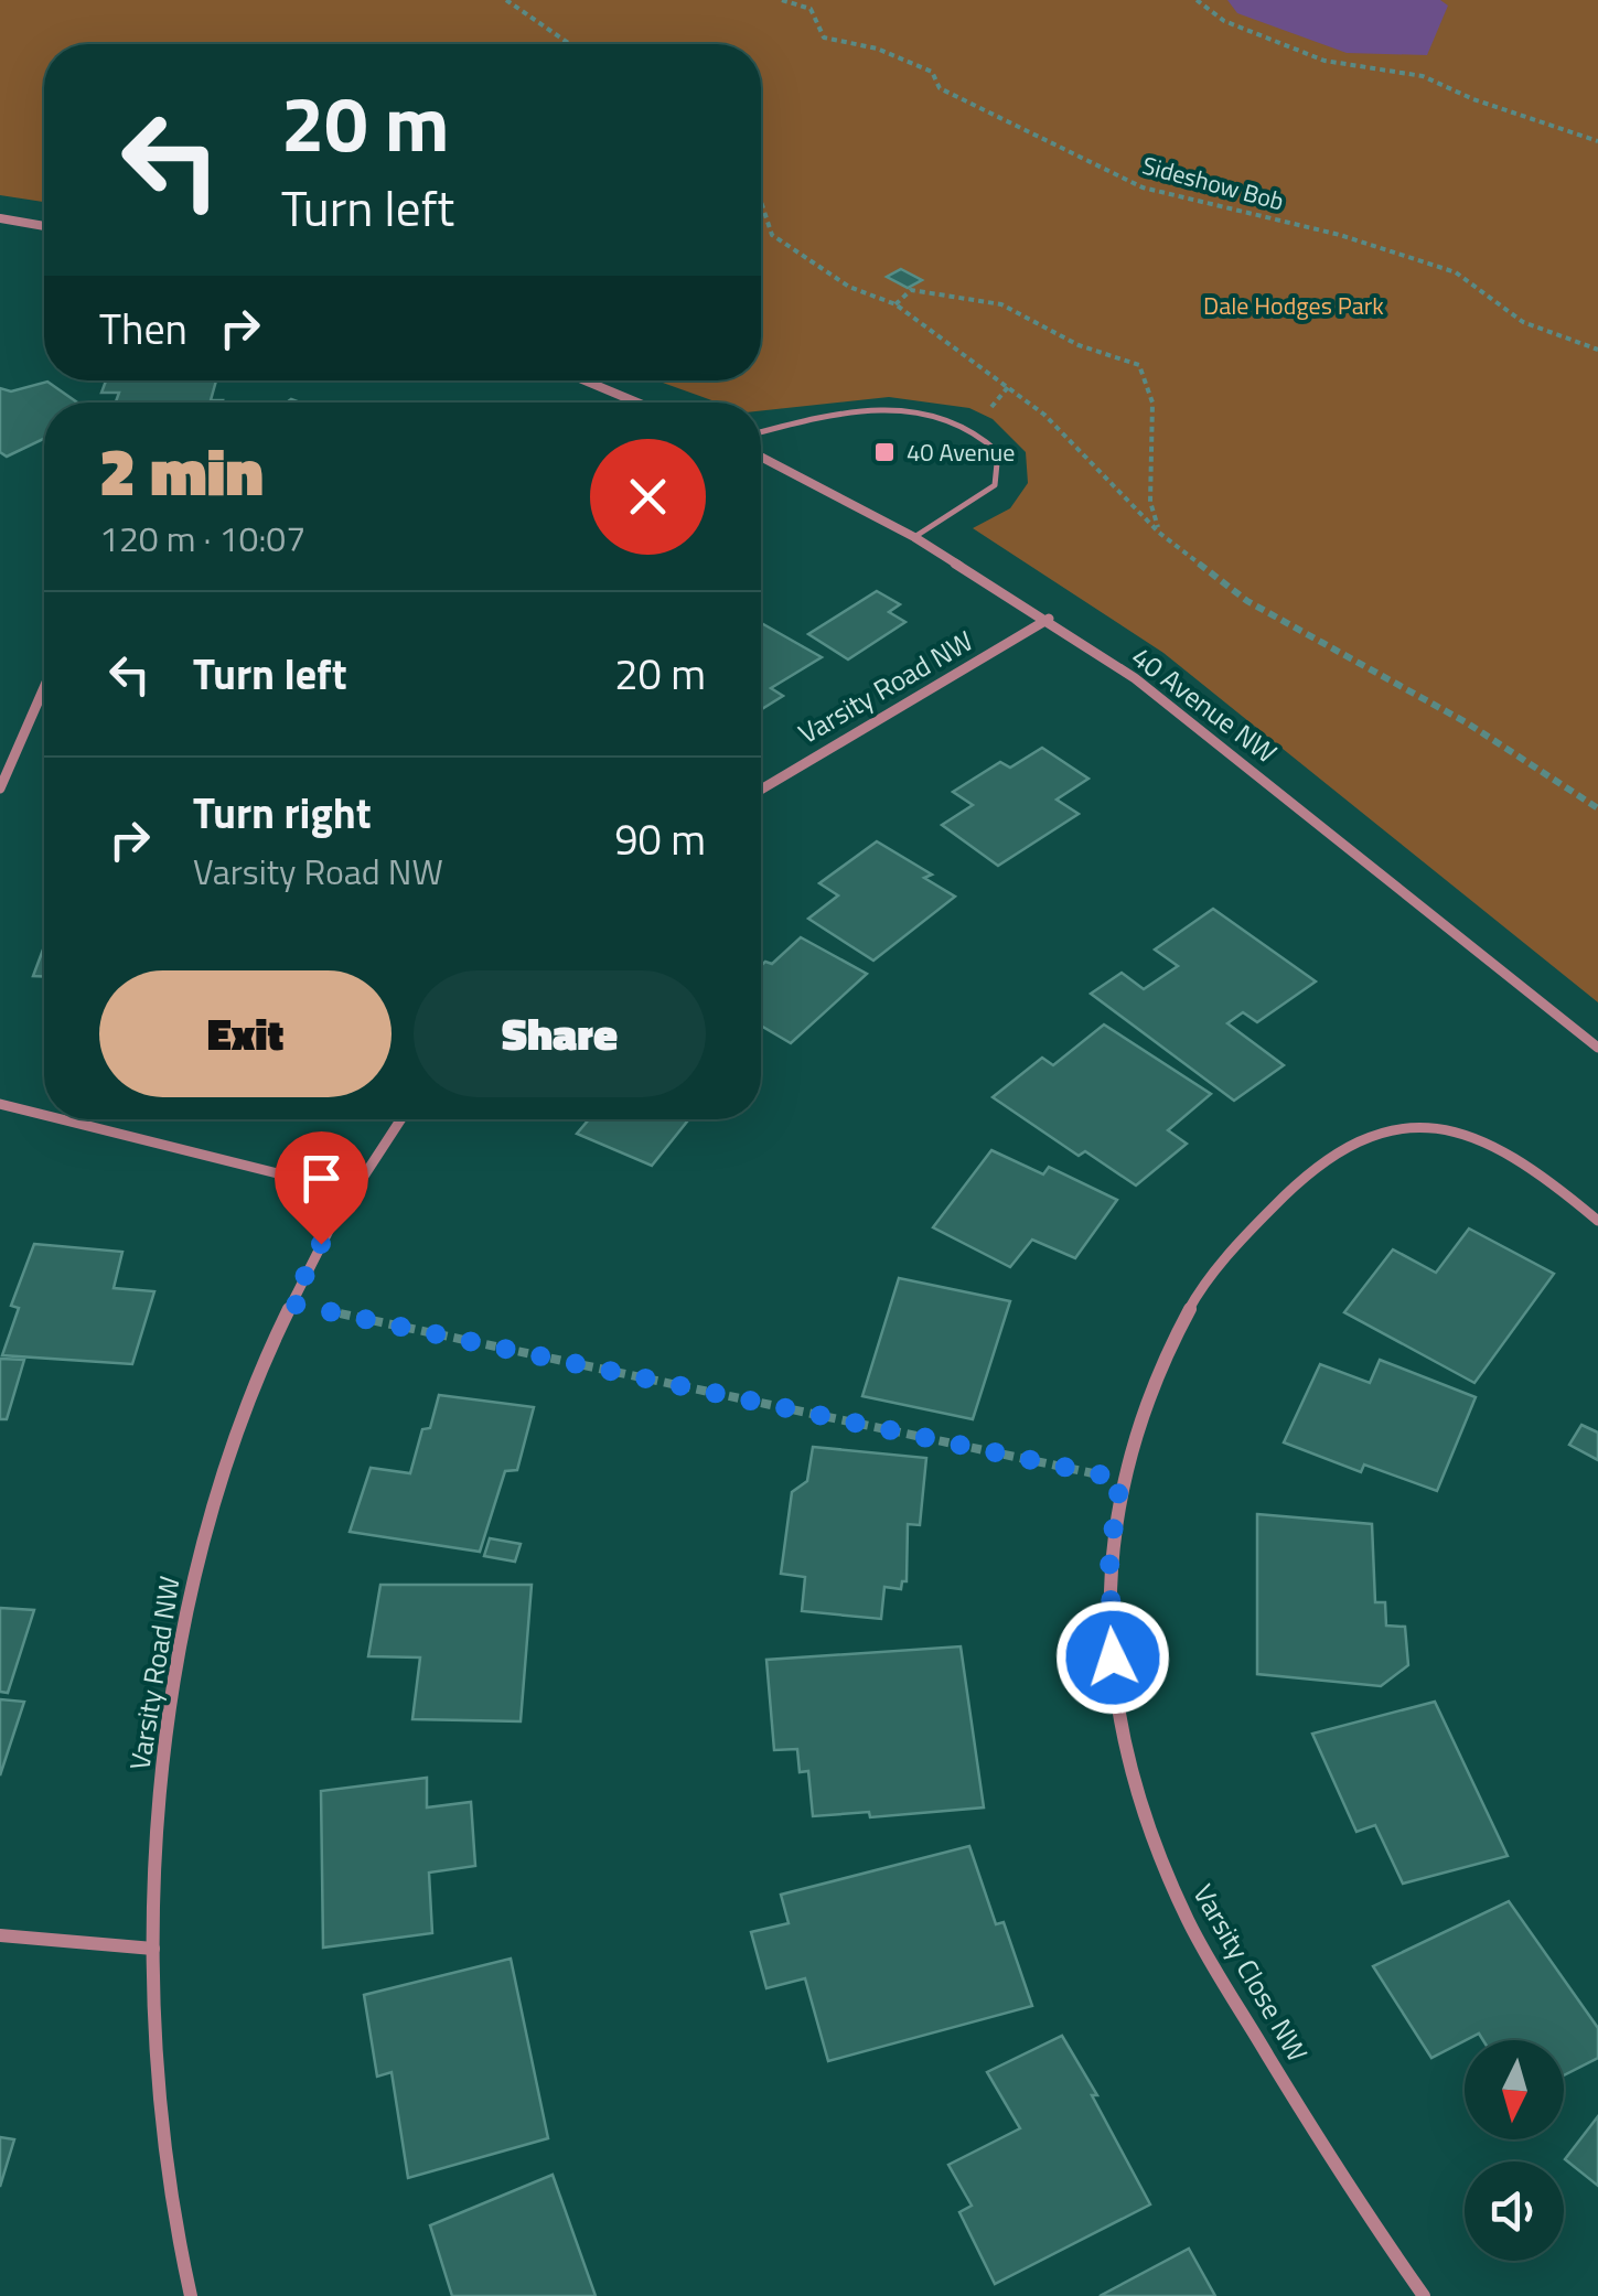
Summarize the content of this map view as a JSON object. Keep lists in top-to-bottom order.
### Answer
{
  "streets": {
    "street": ["Varsity Road NW", "40 Avenue NW", "Varsity Close NW"],
    "path": ["Sideshow Bob"]
  },
  "crossings": [
    ["Varsity Road NW", "40 Avenue NW"]
  ],
  "parks": ["Dale Hodges Park"],
  "places": {
    "transit": ["40 Avenue"]
  },
  "north": "bottom",
  "page": {
    "turn": ["20 m", "Turn left"],
    "then": "Then",
    "heading": ["2 min", "120 m · 10:07"],
    "list": [
      {
        "name": "Turn left",
        "value": "20 m"
      },
      {
        "name": "Turn right",
        "note": "Varsity Road NW",
        "value": "90 m"
      }
    ],
    "buttons": ["Exit", "Share"]
  }
}
